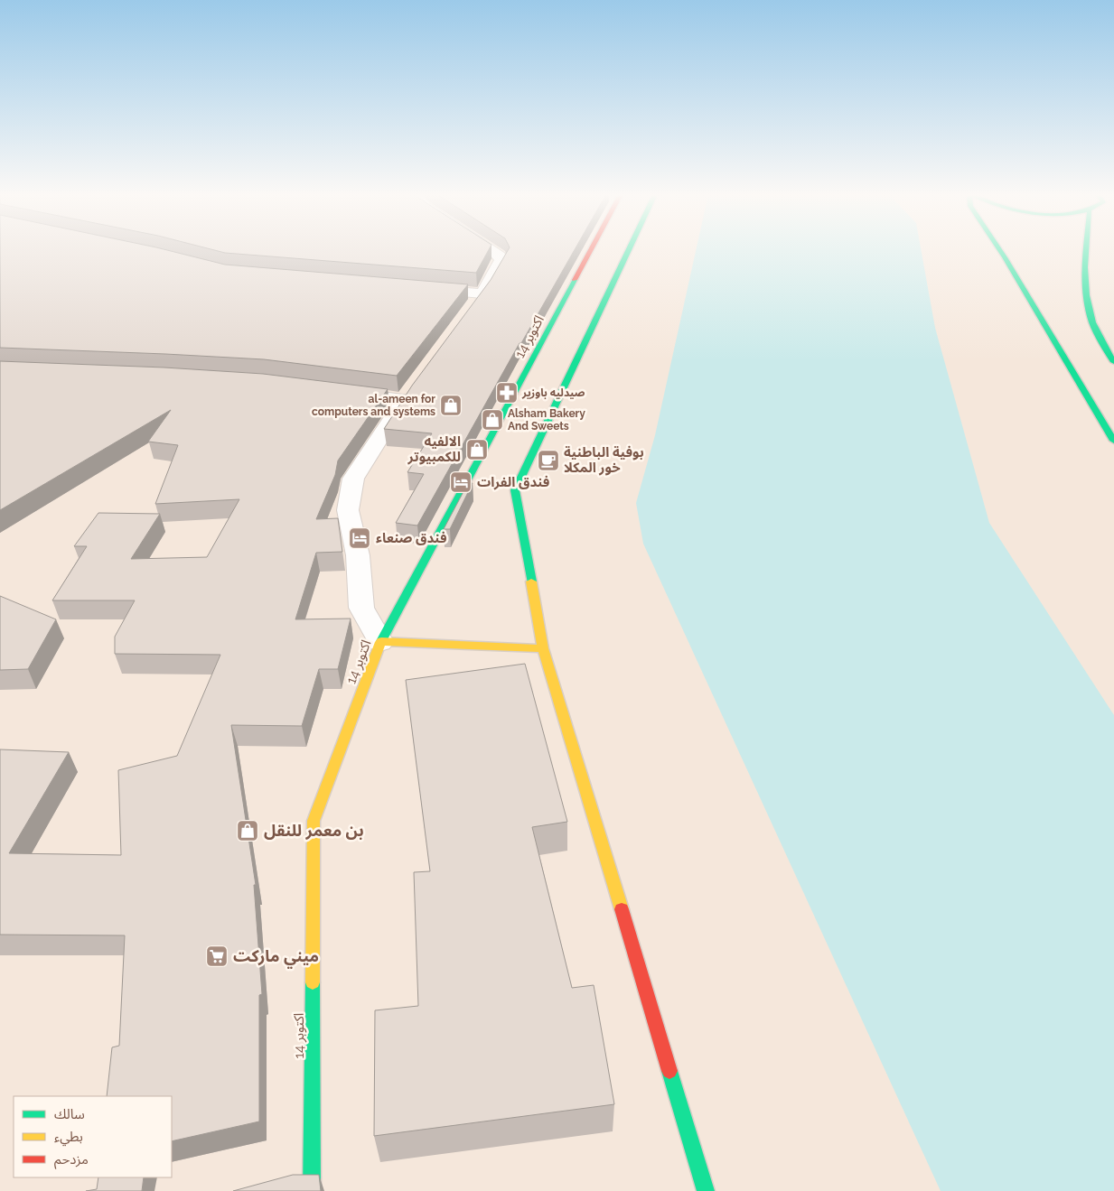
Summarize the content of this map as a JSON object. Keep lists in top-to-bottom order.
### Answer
{
  "streets": {
    "main road": ["14 اكتوبر"]
  },
  "places": {
    "pharmacy": ["صيدليه باوزير"],
    "shop": [
      "al-ameen for computers and systems",
      "Alsham Bakery And Sweets",
      "الالفيه للكمبيوتر",
      "بن معمر للنقل"
    ],
    "cafe": ["بوفية الباطنية خور المكلا"],
    "hotel": ["فندق الفرات", "فندق صنعاء"],
    "supermarket": ["ميني ماركت"]
  },
  "legend": ["سالك", "بطيء", "مزدحم"]
}
